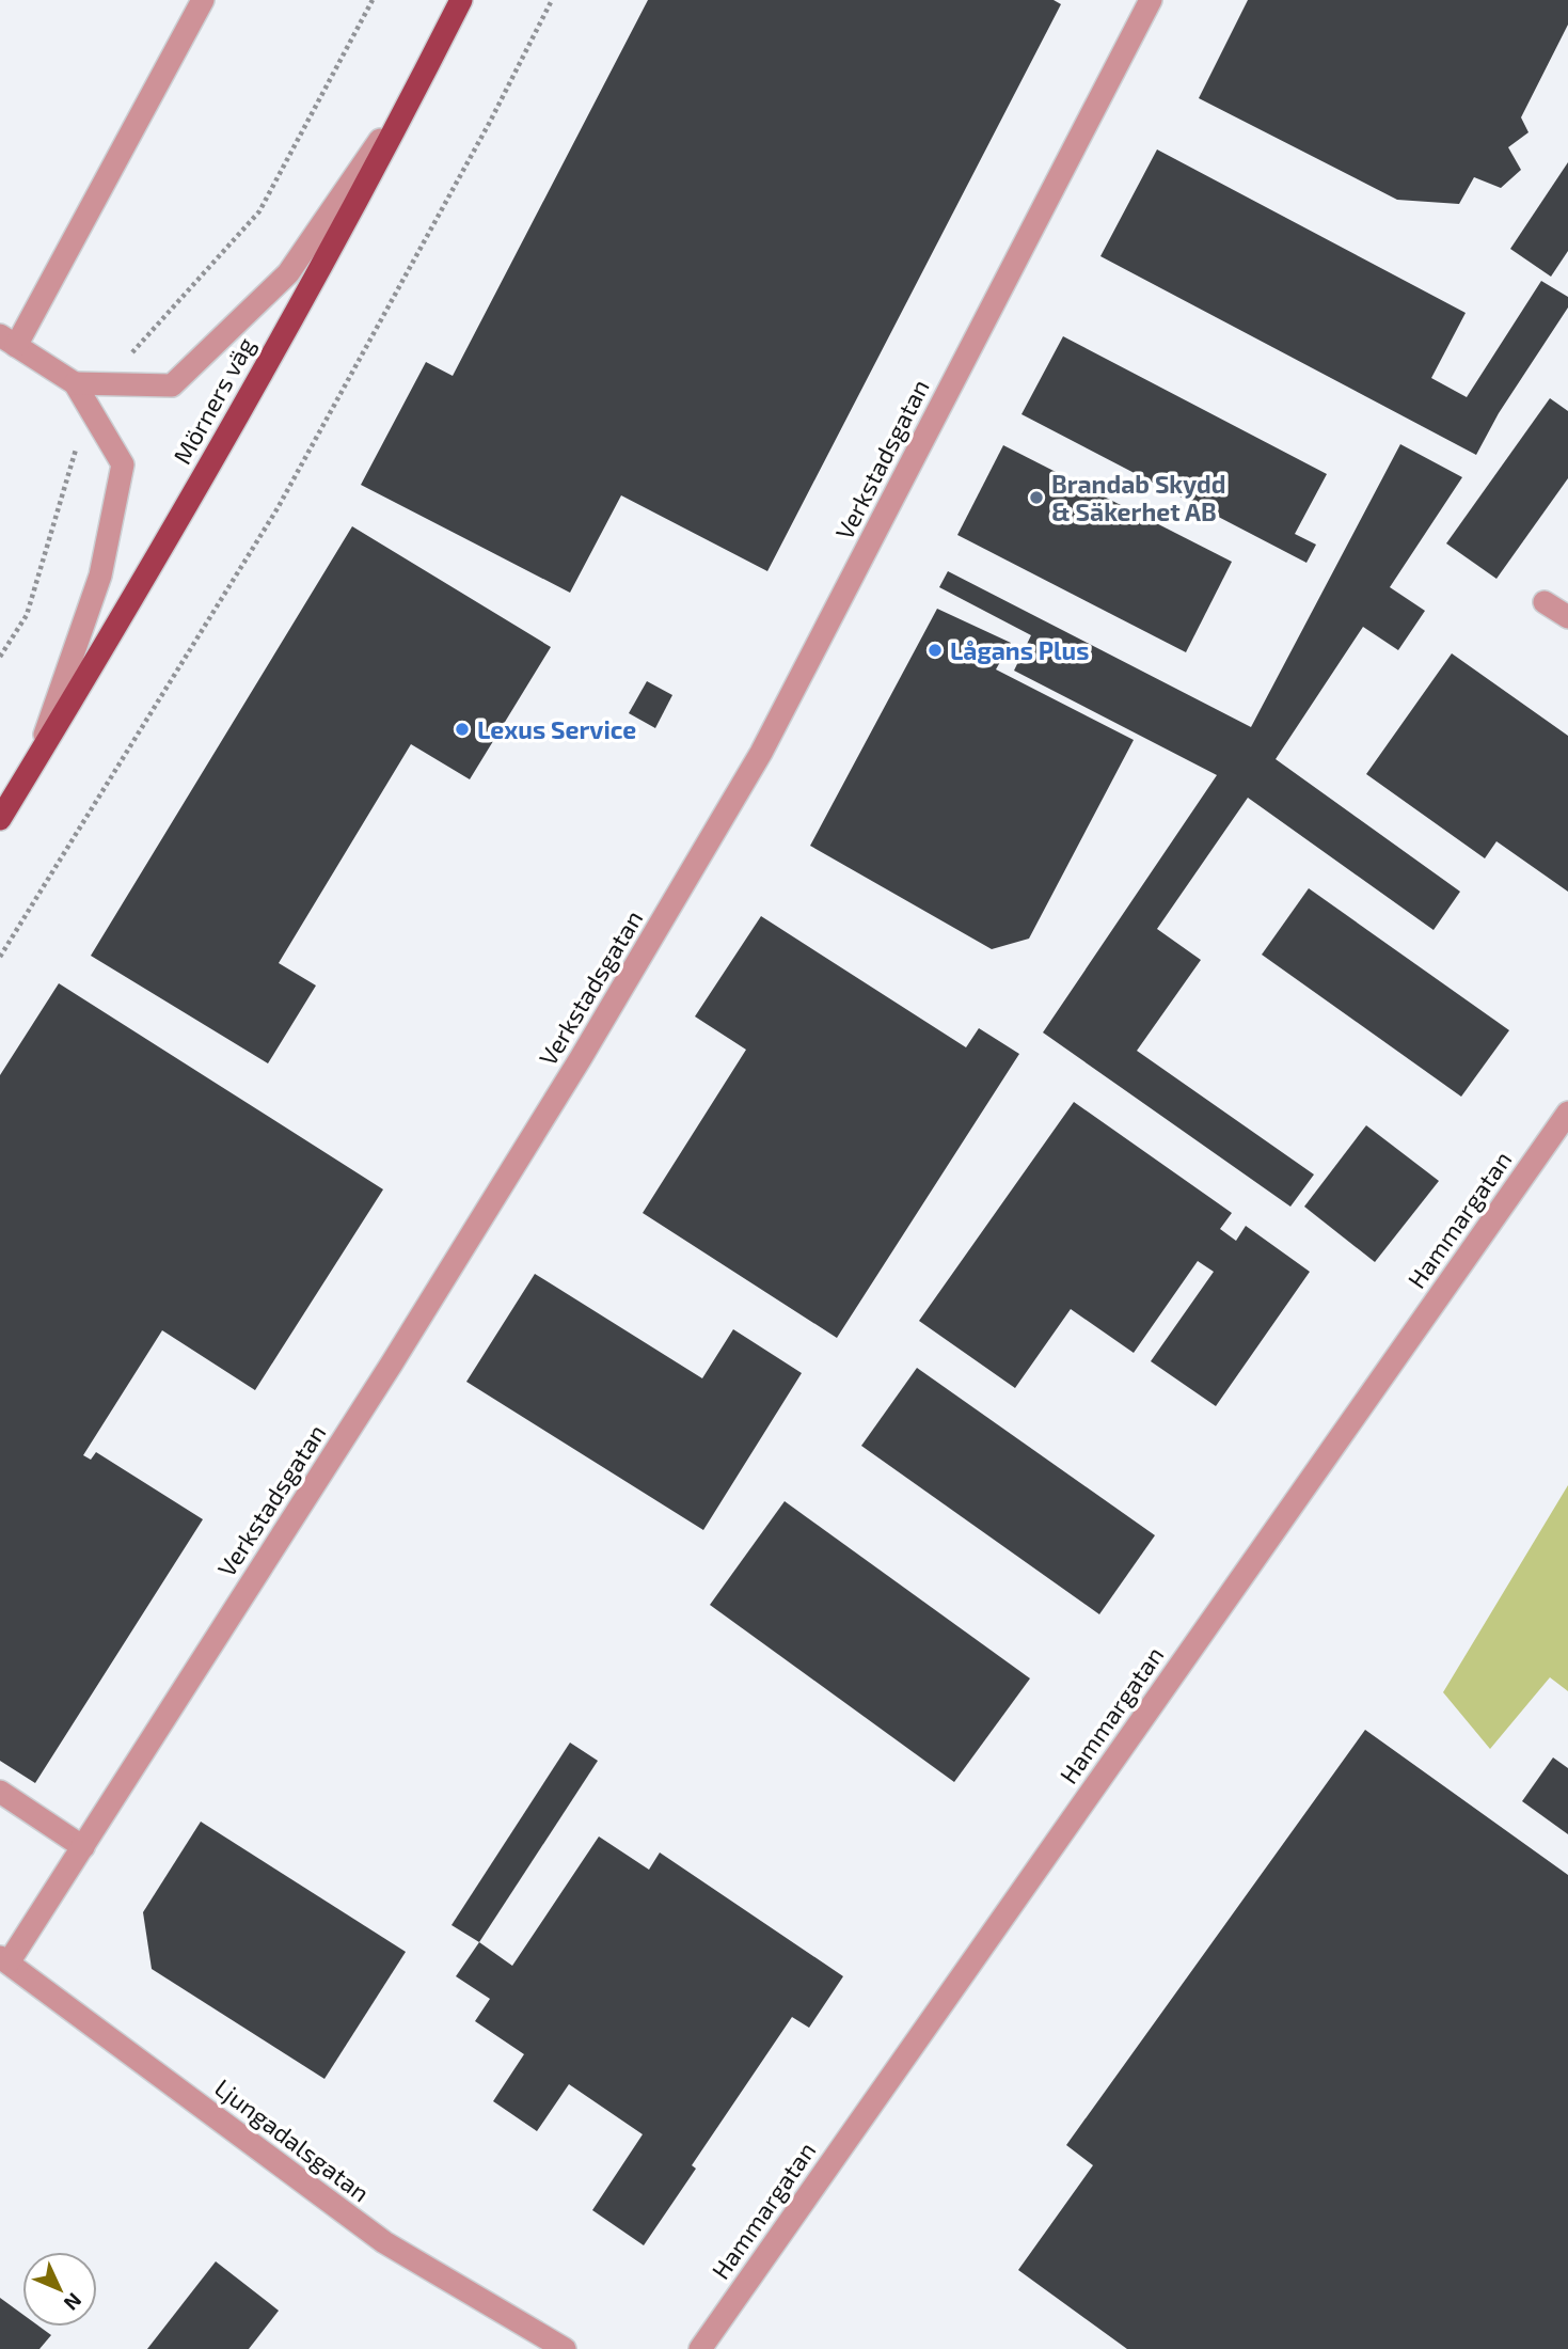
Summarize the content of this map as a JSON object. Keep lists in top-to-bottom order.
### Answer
{
  "streets": {
    "main road": ["Mörners väg"],
    "street": ["Verkstadsgatan", "Hammargatan", "Ljungadalsgatan"]
  },
  "crossings": [
    ["Verkstadsgatan", "Ljungadalsgatan"]
  ],
  "places": ["Brandab Skydd & Säkerhet AB", "Lågans Plus", "Lexus Service"],
  "north": "bottom right"
}
